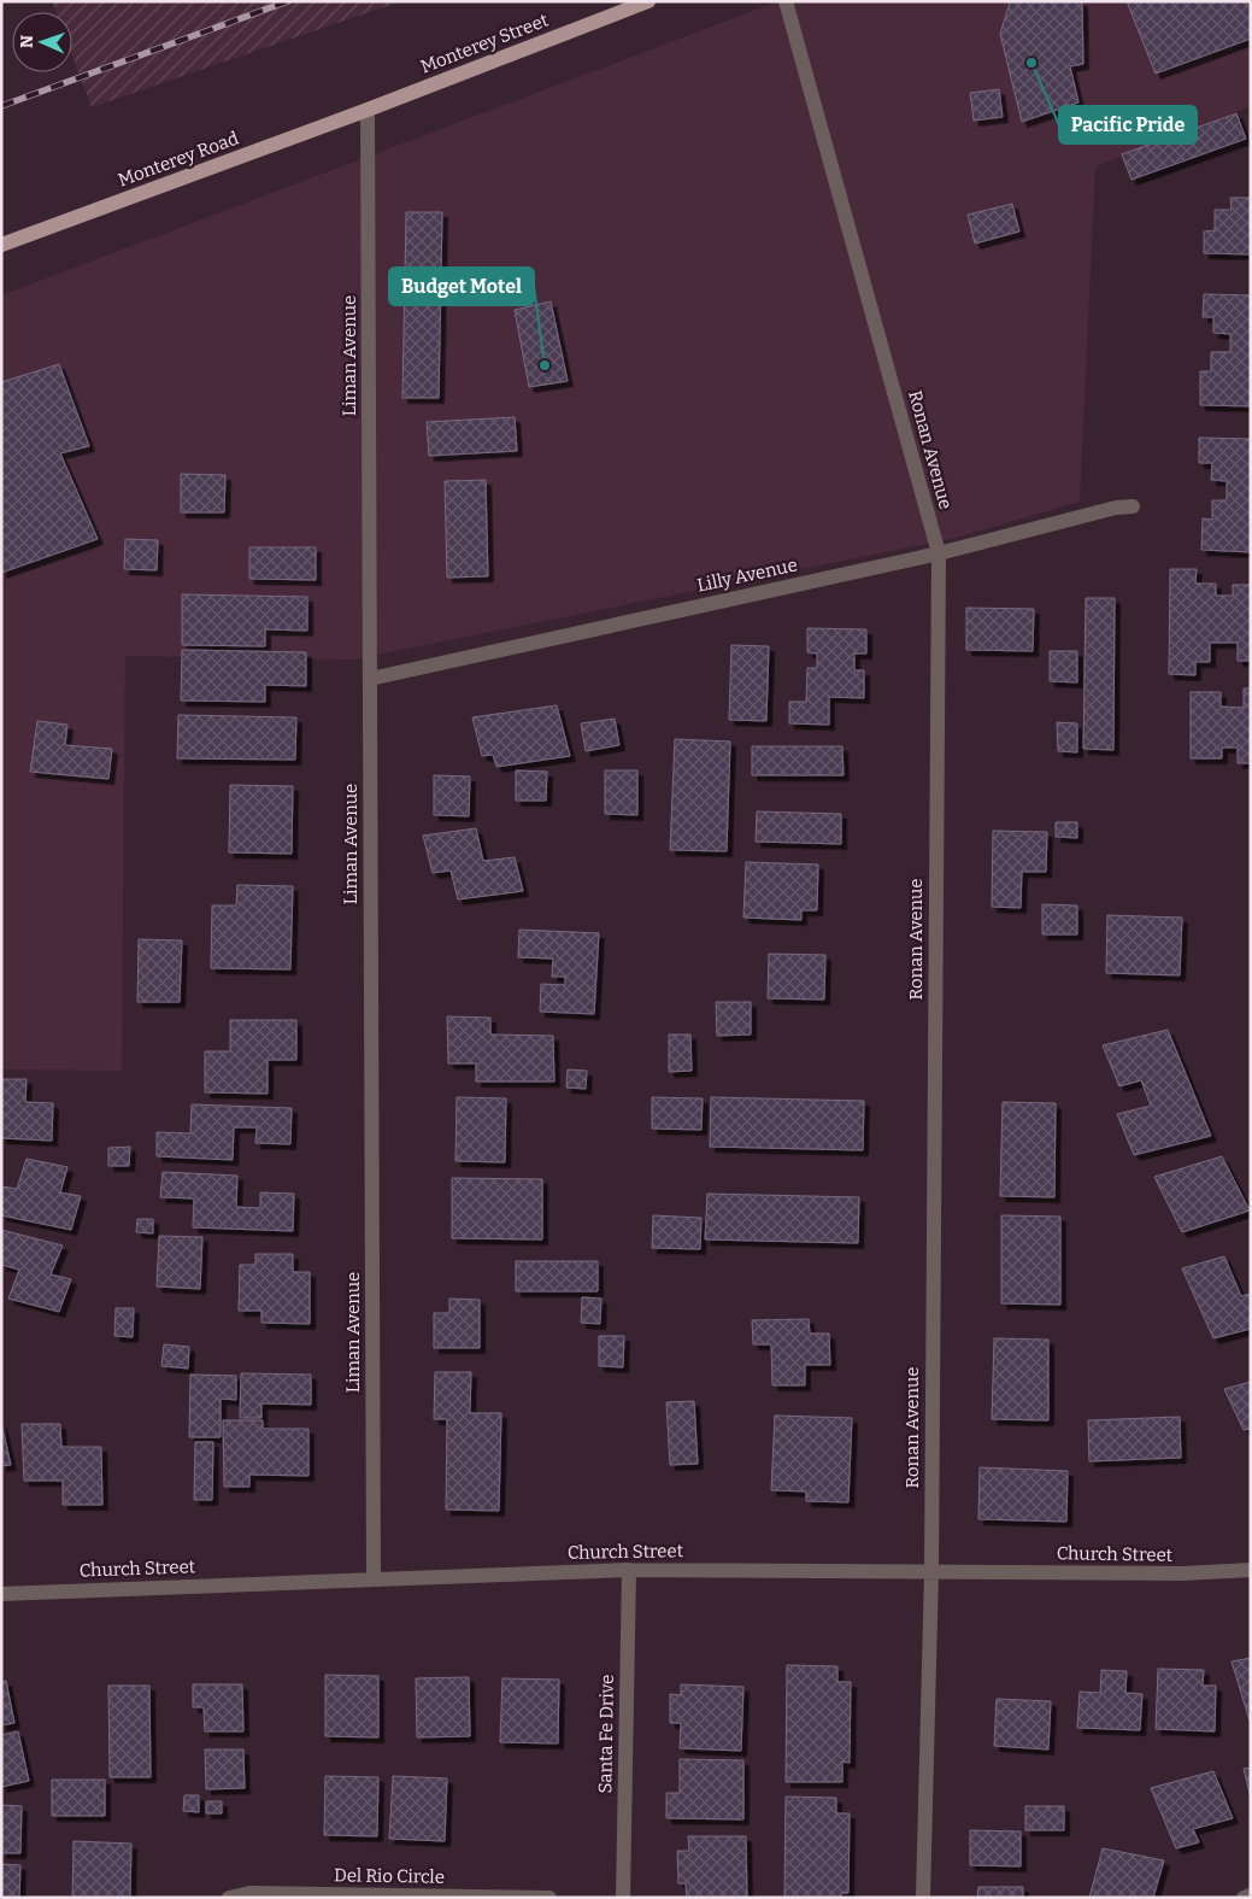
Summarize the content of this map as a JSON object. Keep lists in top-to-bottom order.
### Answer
{
  "streets": {
    "main road": ["Monterey Street", "Monterey Road"],
    "street": [
      "Liman Avenue",
      "Ronan Avenue",
      "Lilly Avenue",
      "Church Street",
      "Santa Fe Drive",
      "Del Rio Circle"
    ]
  },
  "crossings": [
    ["Monterey Street", "Monterey Road"],
    ["Monterey Street", "Liman Avenue"],
    ["Monterey Road", "Liman Avenue"],
    ["Liman Avenue", "Lilly Avenue"],
    ["Liman Avenue", "Church Street"],
    ["Ronan Avenue", "Lilly Avenue"],
    ["Ronan Avenue", "Church Street"],
    ["Church Street", "Santa Fe Drive"]
  ],
  "places": ["Pacific Pride", "Budget Motel"],
  "north": "left"
}
